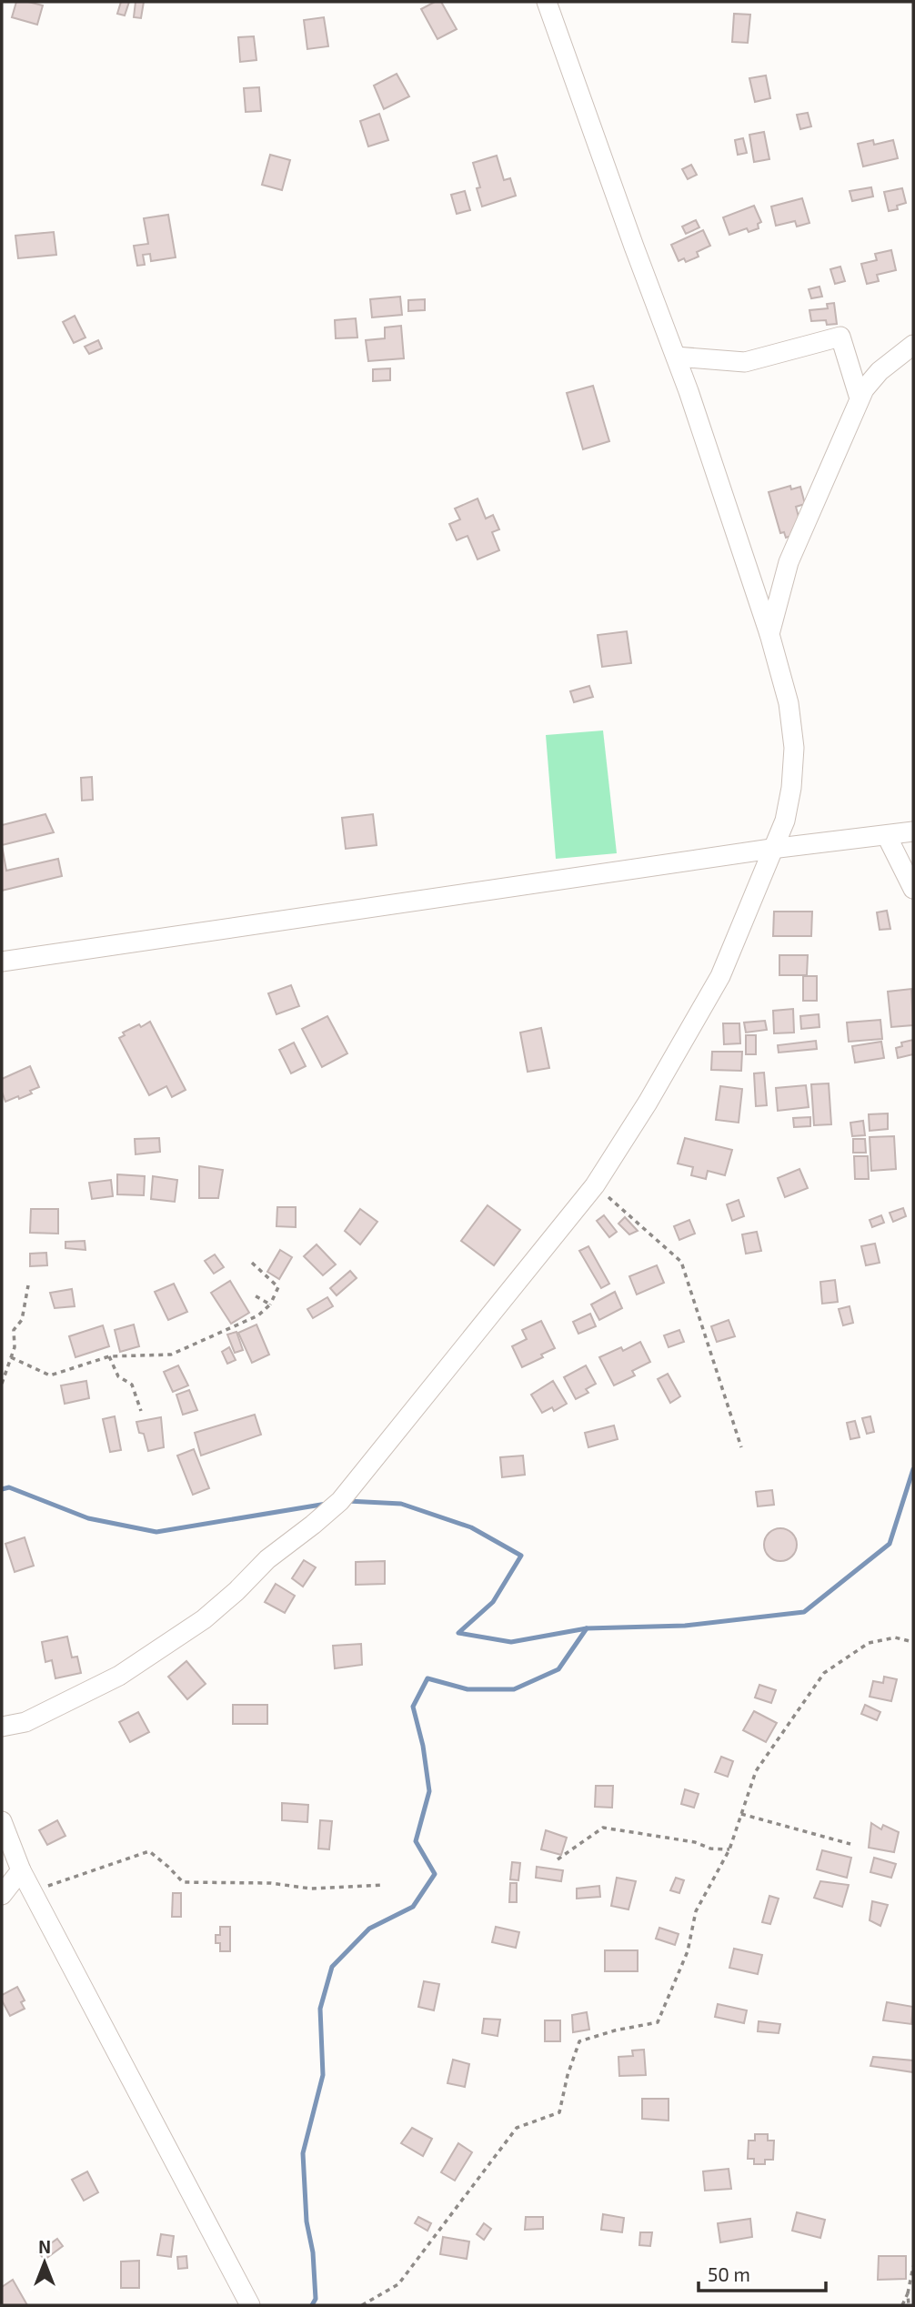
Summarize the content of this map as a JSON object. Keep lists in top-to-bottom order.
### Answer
{
  "scale_bar": "50 m",
  "north": "top"
}
